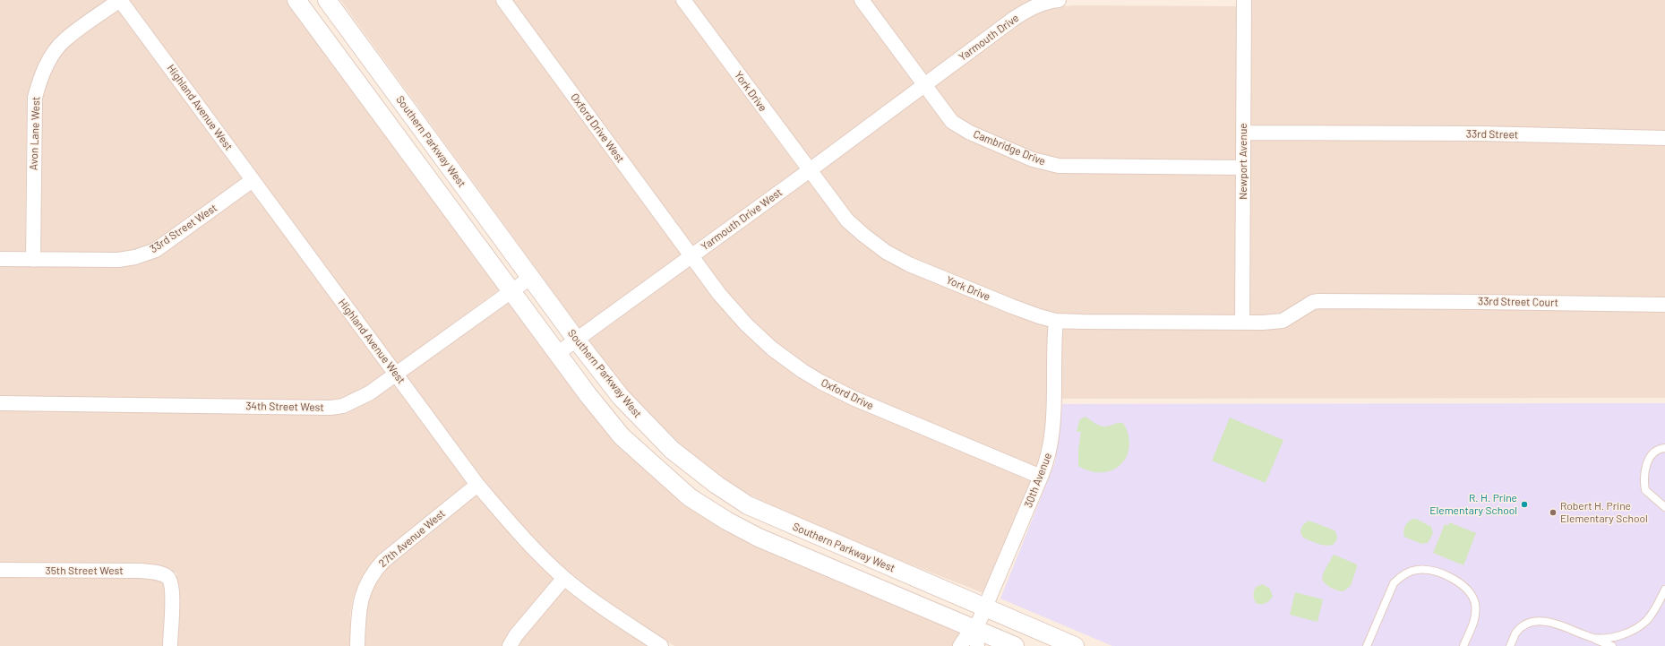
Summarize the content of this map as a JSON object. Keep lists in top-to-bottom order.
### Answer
{
  "streets": {
    "street": [
      "Yarmouth Drive",
      "York Drive",
      "Highland Avenue West",
      "Oxford Drive West",
      "Avon Lane West",
      "33rd Street",
      "Southern Parkway West",
      "Cambridge Drive",
      "Newport Avenue",
      "Yarmouth Drive West",
      "33rd Street West",
      "33rd Street Court",
      "Oxford Drive",
      "34th Street West",
      "30th Avenue",
      "27th Avenue West",
      "35th Street West"
    ]
  },
  "crossings": [
    ["Yarmouth Drive", "Cambridge Drive"],
    ["Yarmouth Drive", "Yarmouth Drive West"],
    ["York Drive", "Newport Avenue"],
    ["York Drive", "Yarmouth Drive West"],
    ["York Drive", "33rd Street Court"],
    ["York Drive", "30th Avenue"],
    ["Highland Avenue West", "Avon Lane West"],
    ["Highland Avenue West", "33rd Street West"],
    ["Highland Avenue West", "34th Street West"],
    ["Highland Avenue West", "27th Avenue West"],
    ["Oxford Drive West", "Yarmouth Drive West"],
    ["Oxford Drive West", "Oxford Drive"],
    ["Avon Lane West", "33rd Street West"],
    ["33rd Street", "Newport Avenue"],
    ["Southern Parkway West", "Yarmouth Drive West"],
    ["Southern Parkway West", "34th Street West"],
    ["Southern Parkway West", "30th Avenue"],
    ["Cambridge Drive", "Newport Avenue"],
    ["Cambridge Drive", "Yarmouth Drive West"],
    ["Yarmouth Drive West", "Oxford Drive"],
    ["Oxford Drive", "30th Avenue"]
  ],
  "places": ["R. H. Prine Elementary School", "Robert H. Prine Elementary School"]
}
